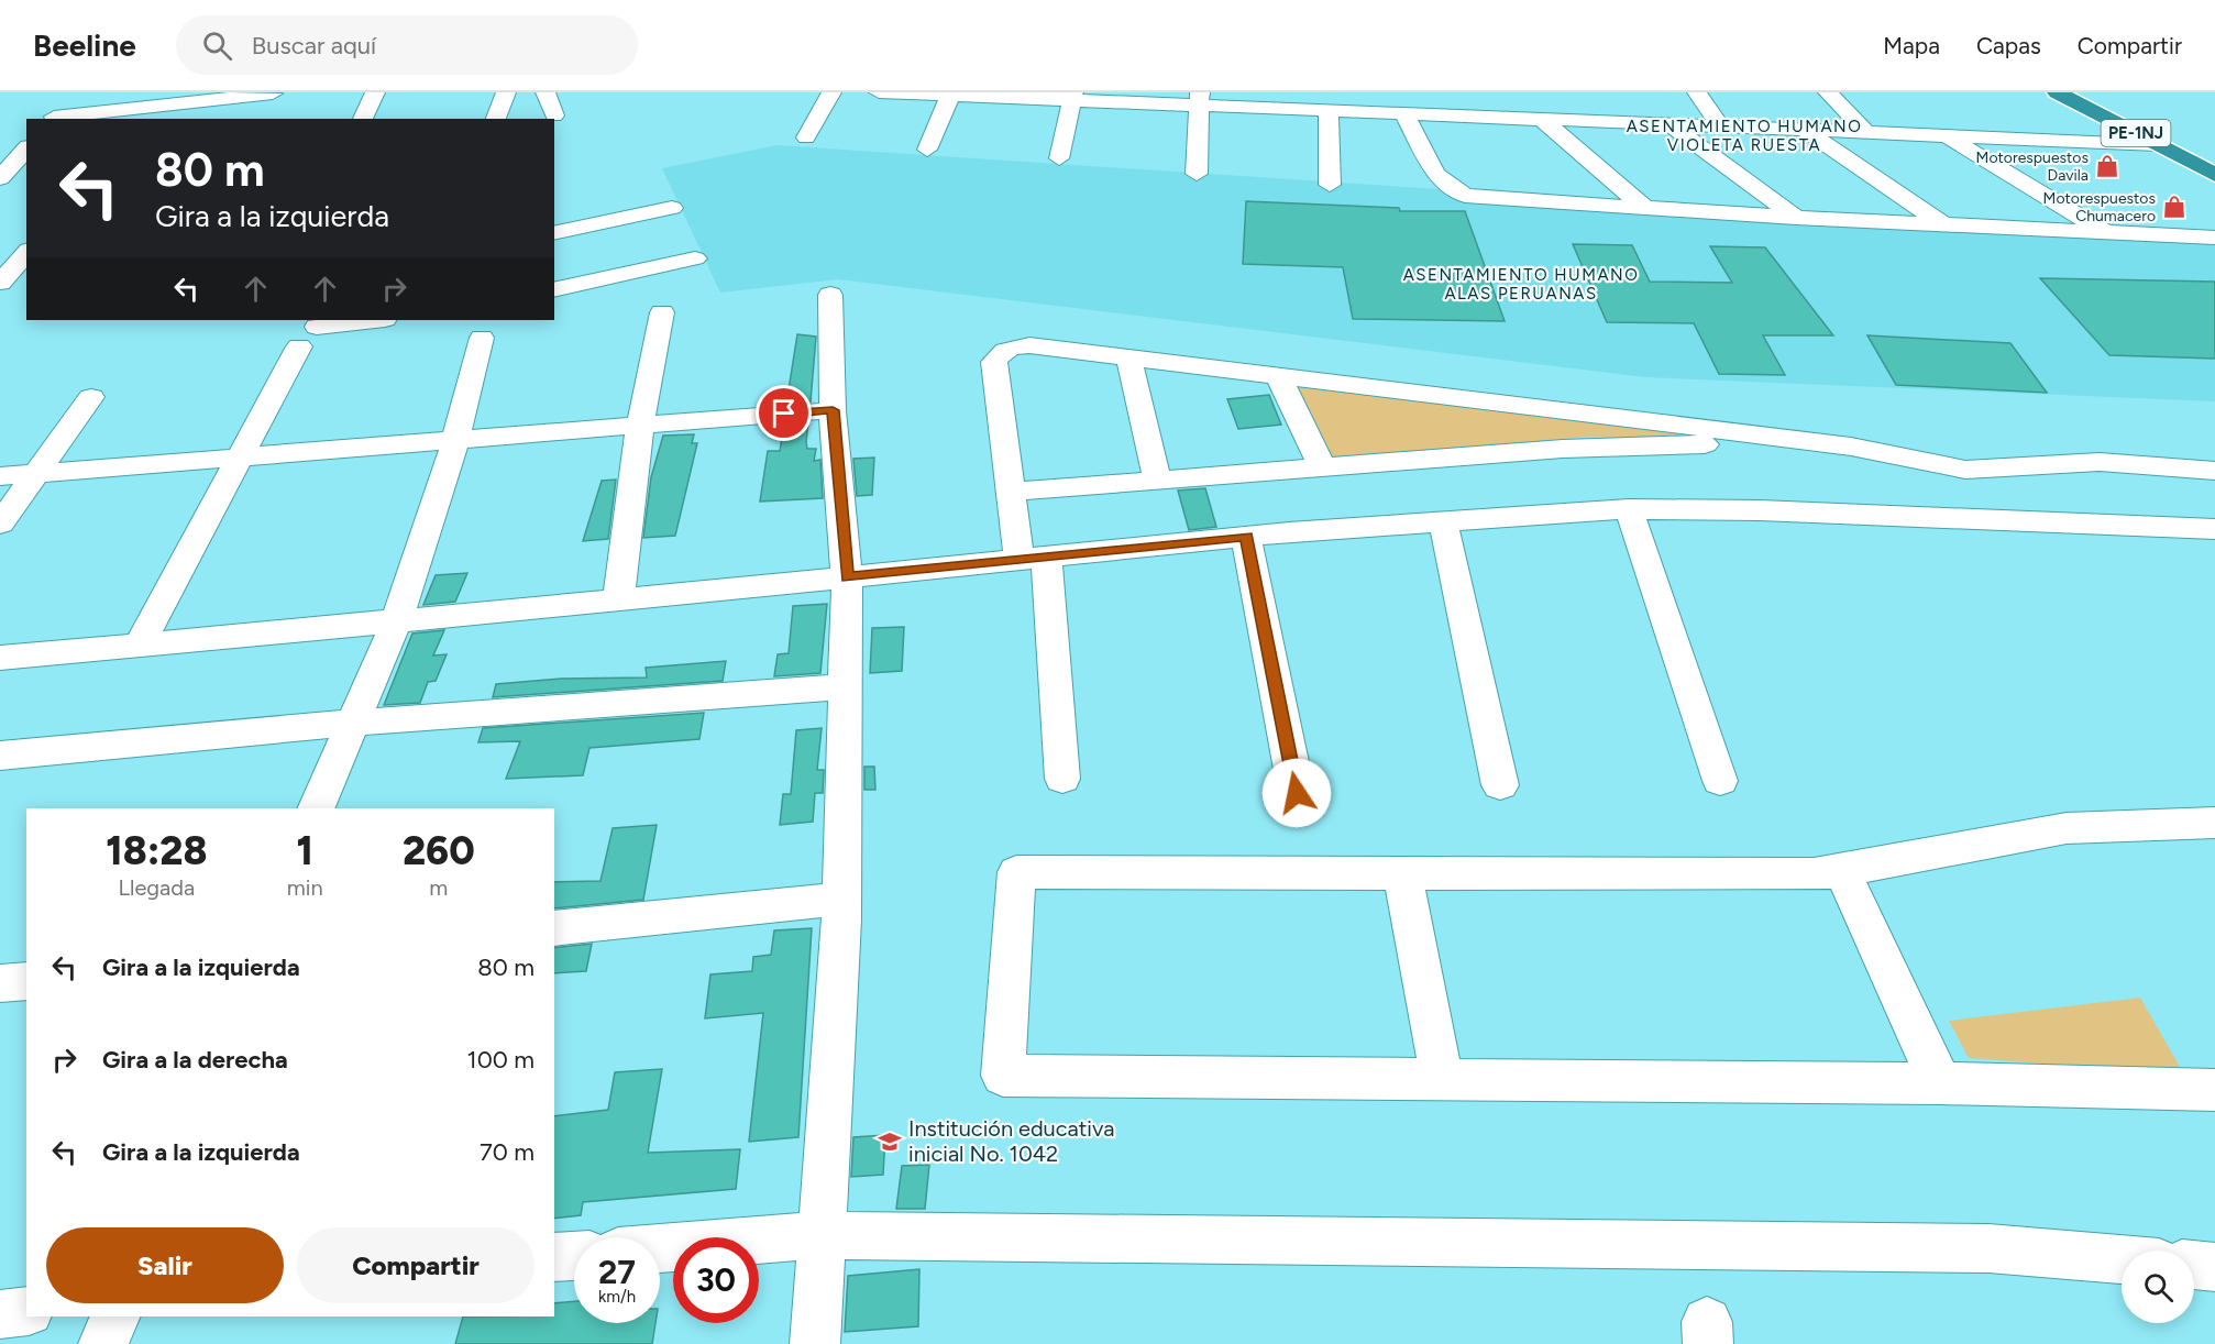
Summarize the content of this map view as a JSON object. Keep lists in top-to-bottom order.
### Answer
{
  "streets": {
    "highway": ["PE-1NJ"]
  },
  "districts": ["ASENTAMIENTO HUMANO VIOLETA RUESTA", "ASENTAMIENTO HUMANO ALAS PERUANAS"],
  "places": {
    "shop": ["Motorespuestos Davila", "Motorespuestos Chumacero"],
    "school or university": ["Institución educativa inicial No. 1042"]
  },
  "page": {
    "header": "Beeline",
    "search": "Buscar aquí",
    "nav": ["Mapa", "Capas", "Compartir"],
    "turn": ["80 m", "Gira a la izquierda"],
    "eta": [
      "18:28",
      "Llegada",
      "1",
      "min",
      "260",
      "m"
    ],
    "list": [
      {
        "name": "Gira a la izquierda",
        "value": "80 m"
      },
      {
        "name": "Gira a la derecha",
        "value": "100 m"
      },
      {
        "name": "Gira a la izquierda",
        "value": "70 m"
      }
    ],
    "buttons": ["Salir", "Compartir"],
    "speed": "27 km/h",
    "limit": "30"
  }
}
